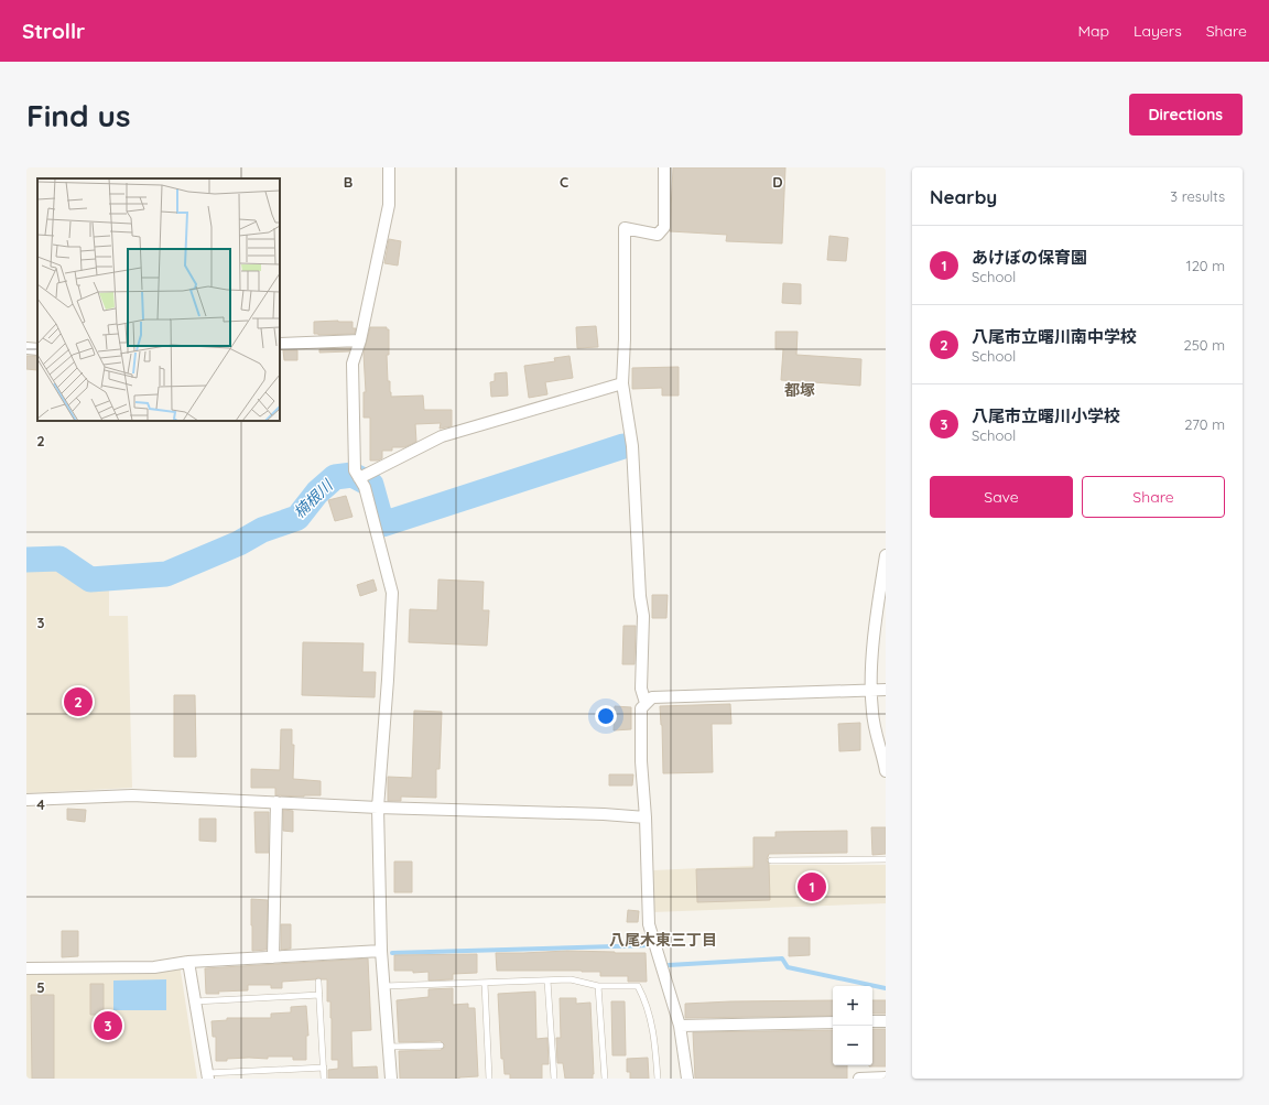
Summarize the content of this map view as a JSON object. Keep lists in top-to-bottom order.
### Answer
{
  "districts": ["都塚", "八尾木東三丁目"],
  "water": ["楠根川"],
  "page": {
    "header": "Strollr",
    "nav": ["Map", "Layers", "Share"],
    "buttons": [
      "Directions",
      ["Save", "Share"]
    ],
    "title": "Find us",
    "heading": ["Nearby", "3 results"],
    "list": [
      {
        "mark": "1",
        "name": "あけぼの保育園",
        "note": "School",
        "value": "120 m"
      },
      {
        "mark": "2",
        "name": "八尾市立曙川南中学校",
        "note": "School",
        "value": "250 m"
      },
      {
        "mark": "3",
        "name": "八尾市立曙川小学校",
        "note": "School",
        "value": "270 m"
      }
    ],
    "pins": ["2", "1", "3"],
    "map_buttons": ["+", "−"]
  },
  "grid": {
    "columns": ["B", "C", "D"],
    "rows": [
      "2",
      "3",
      "4",
      "5"
    ]
  }
}
